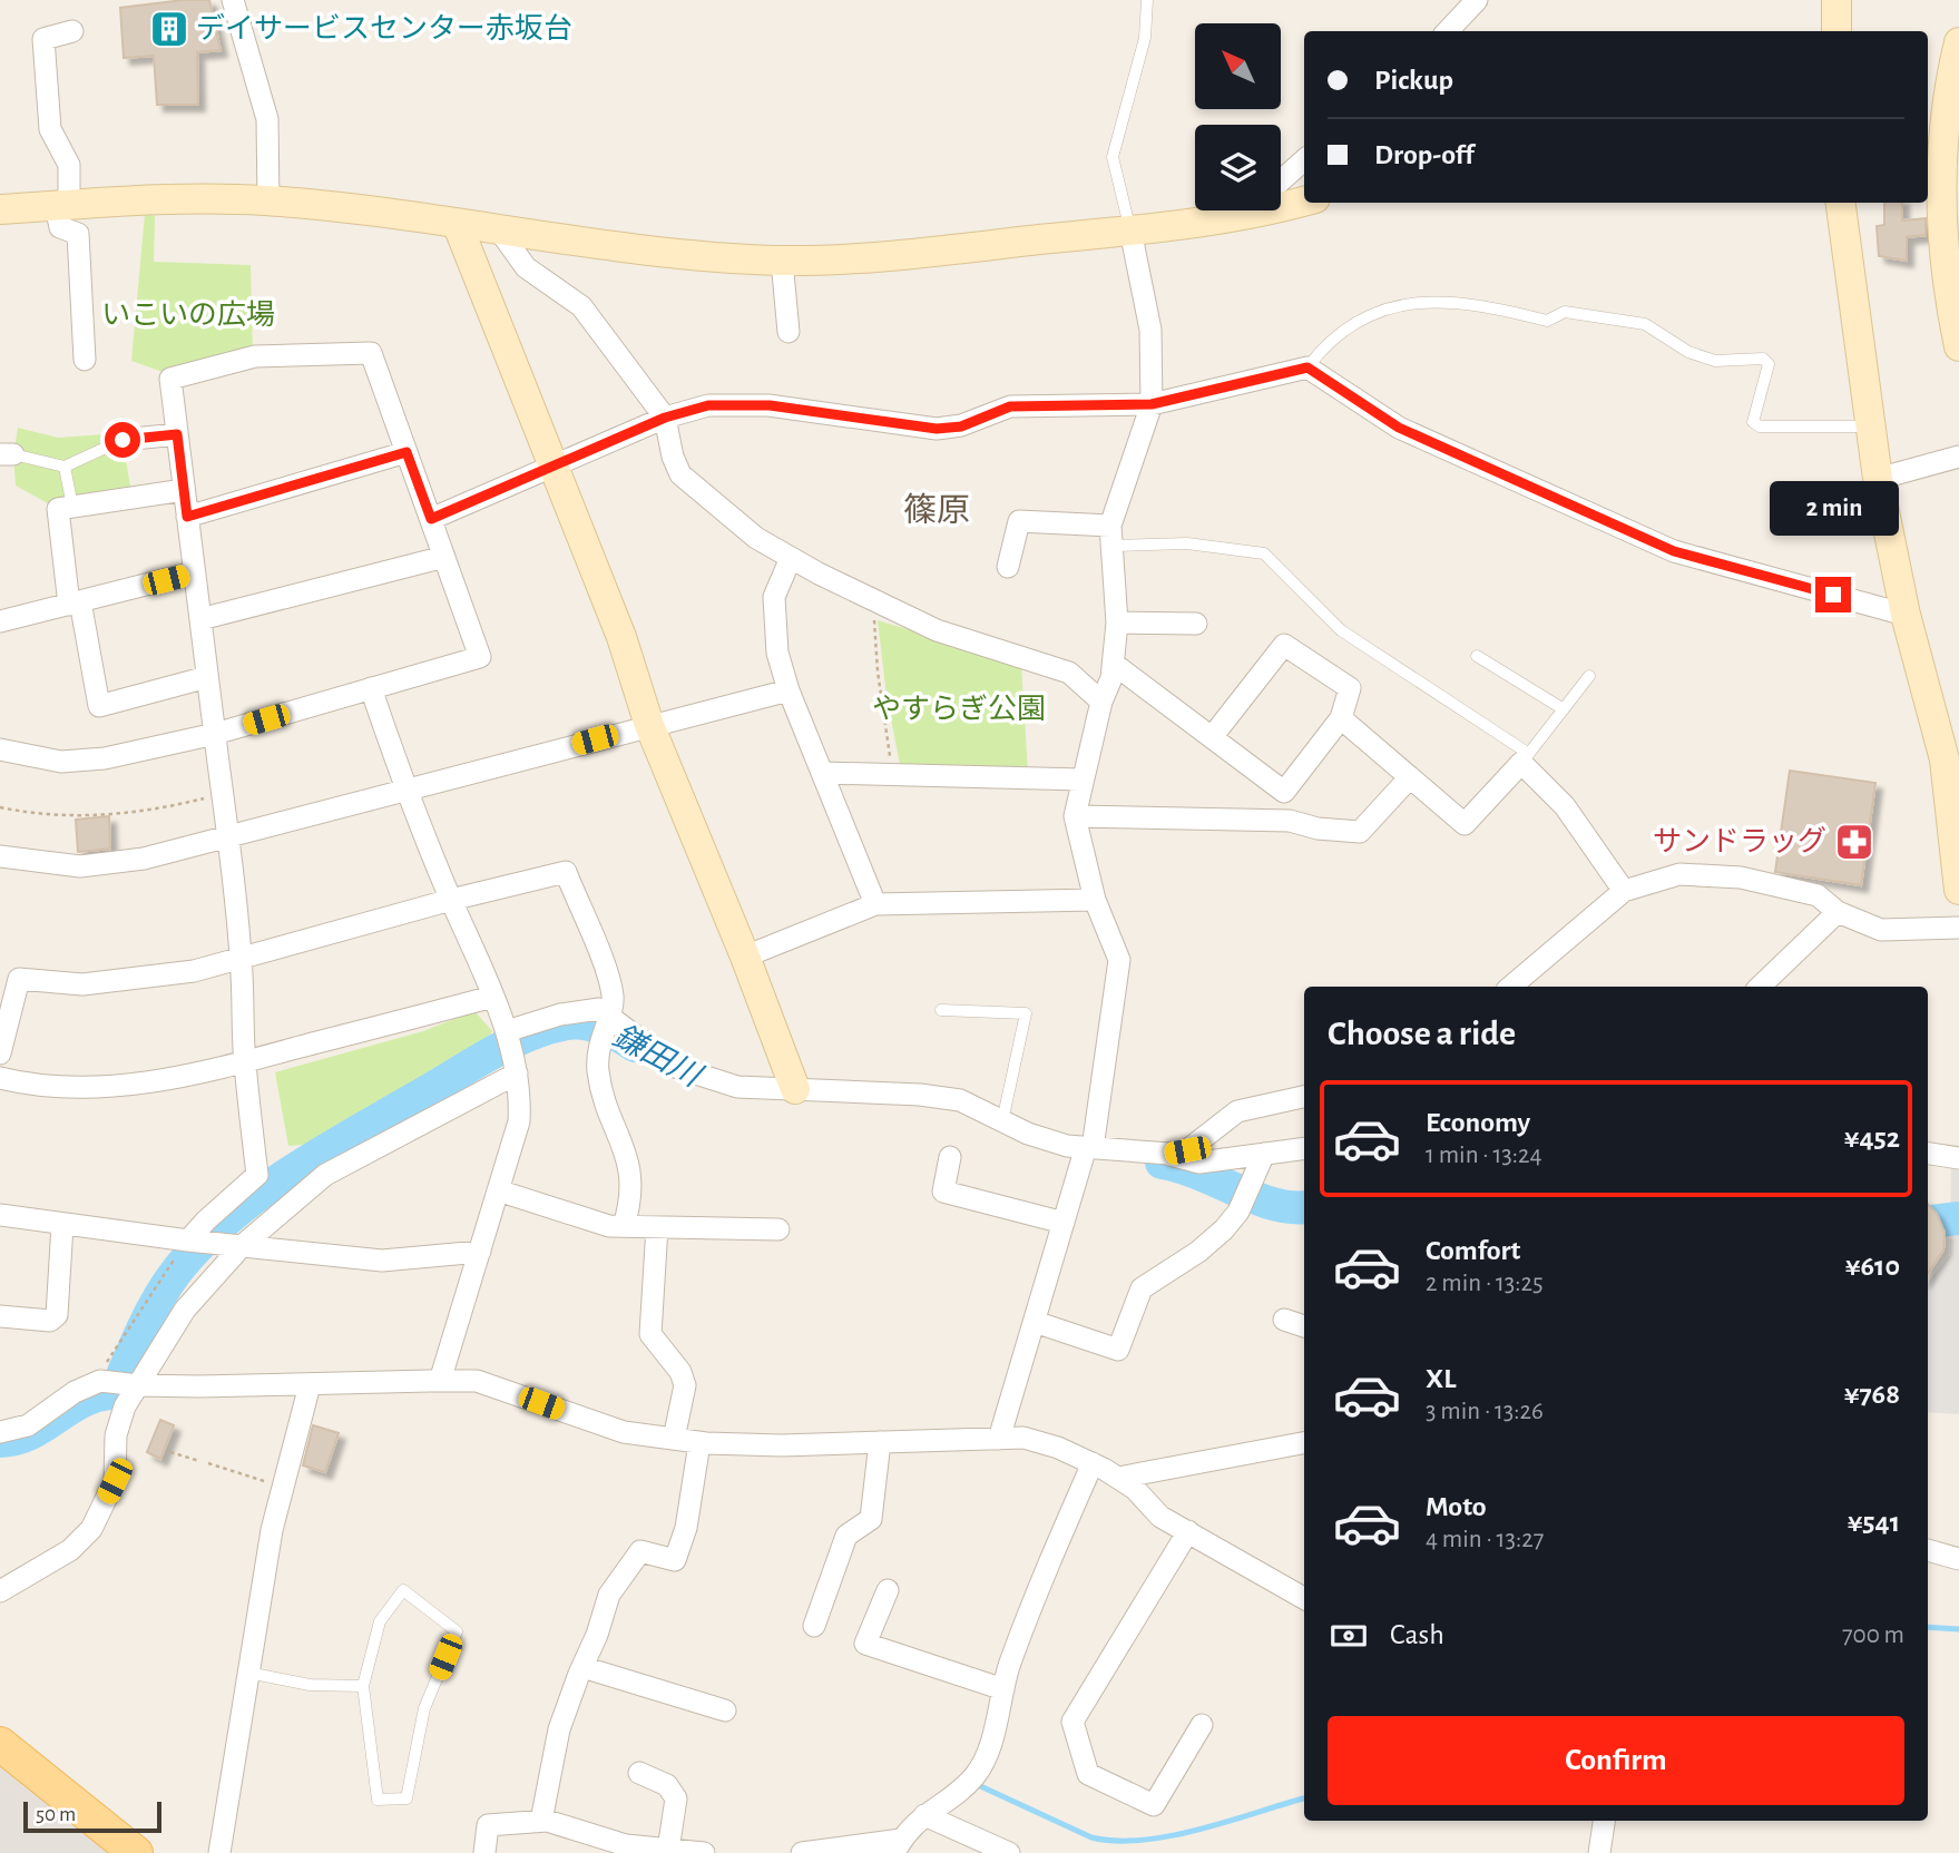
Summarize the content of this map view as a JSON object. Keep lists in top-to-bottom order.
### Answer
{
  "districts": ["篠原"],
  "water": ["鎌田川"],
  "parks": ["いこいの広場", "やすらぎ公園"],
  "places": {
    "building": ["デイサービスセンター赤坂台"],
    "pharmacy": ["サンドラッグ"]
  },
  "scale_bar": "50 m",
  "north": "top left",
  "page": {
    "banner": ["Pickup", "Drop-off"],
    "bubble": "2 min",
    "heading": "Choose a ride",
    "list": [
      {
        "name": "Economy",
        "note": "1 min · 13:24",
        "value": "¥452"
      },
      {
        "name": "Comfort",
        "note": "2 min · 13:25",
        "value": "¥610"
      },
      {
        "name": "XL",
        "note": "3 min · 13:26",
        "value": "¥768"
      },
      {
        "name": "Moto",
        "note": "4 min · 13:27",
        "value": "¥541"
      }
    ],
    "pay": ["Cash", "700 m"],
    "buttons": "Confirm",
    "scale": "50 m"
  }
}
